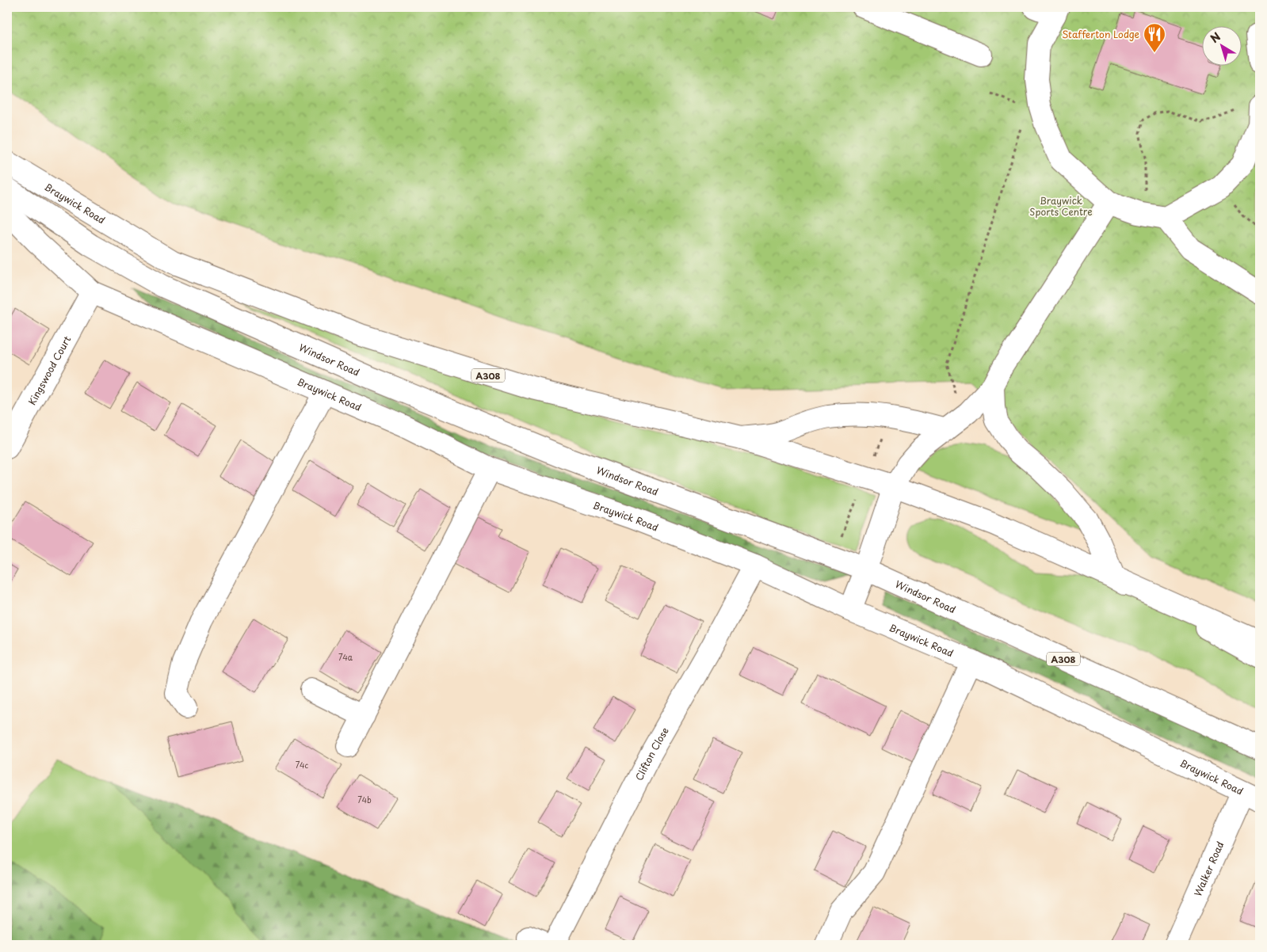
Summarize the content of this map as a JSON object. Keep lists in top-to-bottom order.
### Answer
{
  "streets": {
    "main road": [
      "Braywick Road",
      "Windsor Road",
      "Kingswood Court",
      "A308",
      "Clifton Close",
      "Walker Road"
    ]
  },
  "crossings": [
    ["Braywick Road", "Kingswood Court"],
    ["Braywick Road", "Clifton Close"],
    ["Braywick Road", "Walker Road"]
  ],
  "parks": ["Braywick Sports Centre"],
  "places": {
    "restaurant": ["Stafferton Lodge"]
  },
  "house_numbers": ["74a", "74c", "74b"],
  "north": "top left"
}
